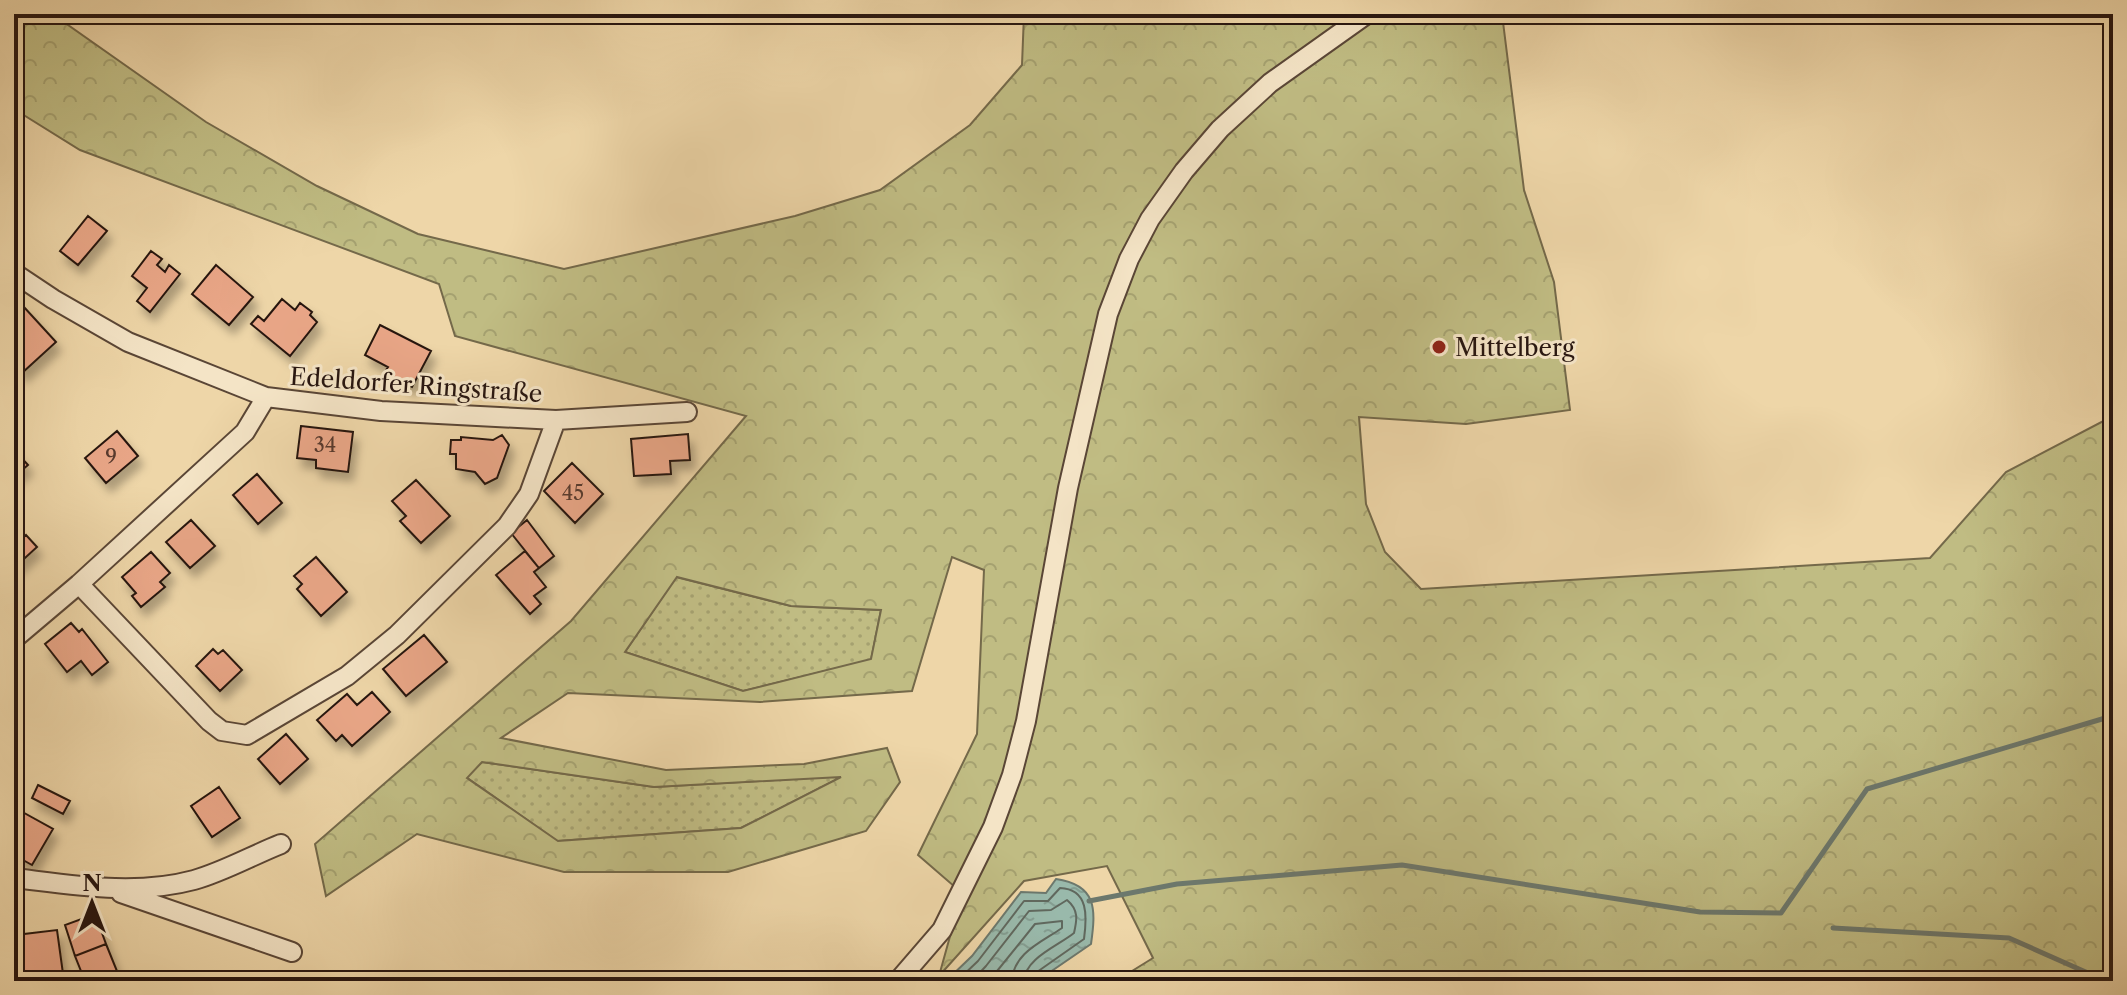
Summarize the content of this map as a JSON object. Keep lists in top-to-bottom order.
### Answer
{
  "streets": {
    "street": ["Edeldorfer Ringstraße"]
  },
  "places": ["Mittelberg"],
  "house_numbers": ["34", "9", "45"],
  "north": "top"
}
